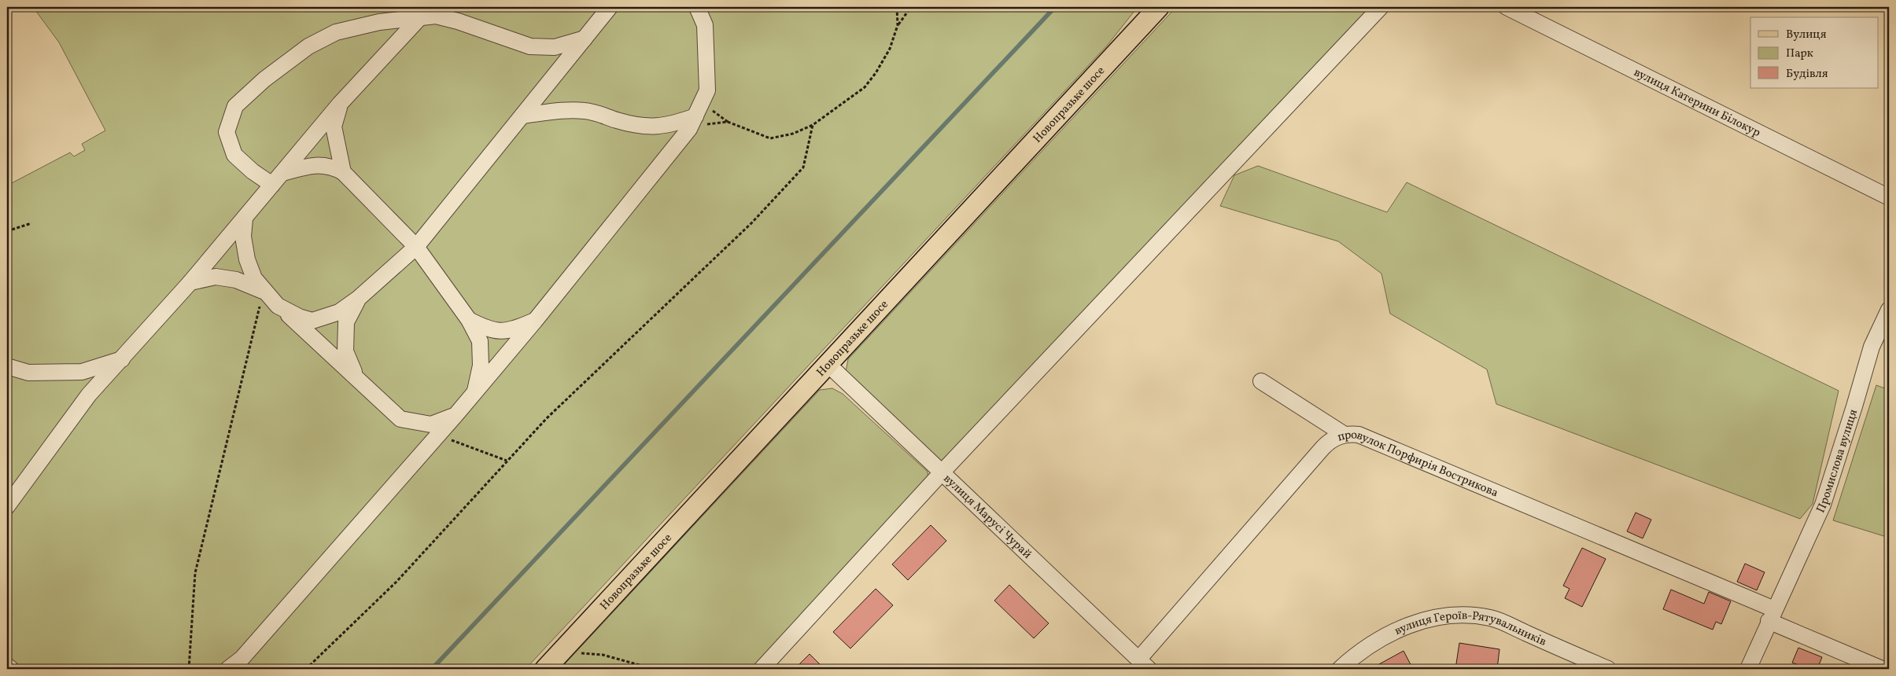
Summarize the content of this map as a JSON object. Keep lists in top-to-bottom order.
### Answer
{
  "streets": {
    "main road": ["Новопразьке шосе"],
    "street": [
      "вулиця Катерини Білокур",
      "Промислова вулиця",
      "провулок Порфирія Вострикова",
      "вулиця Марусі Чурай",
      "вулиця Героїв-Рятувальників"
    ]
  },
  "crossings": [
    ["Новопразьке шосе", "вулиця Марусі Чурай"],
    ["Промислова вулиця", "провулок Порфирія Вострикова"],
    ["провулок Порфирія Вострикова", "вулиця Марусі Чурай"]
  ],
  "legend": ["Вулиця", "Парк", "Будівля"]
}
